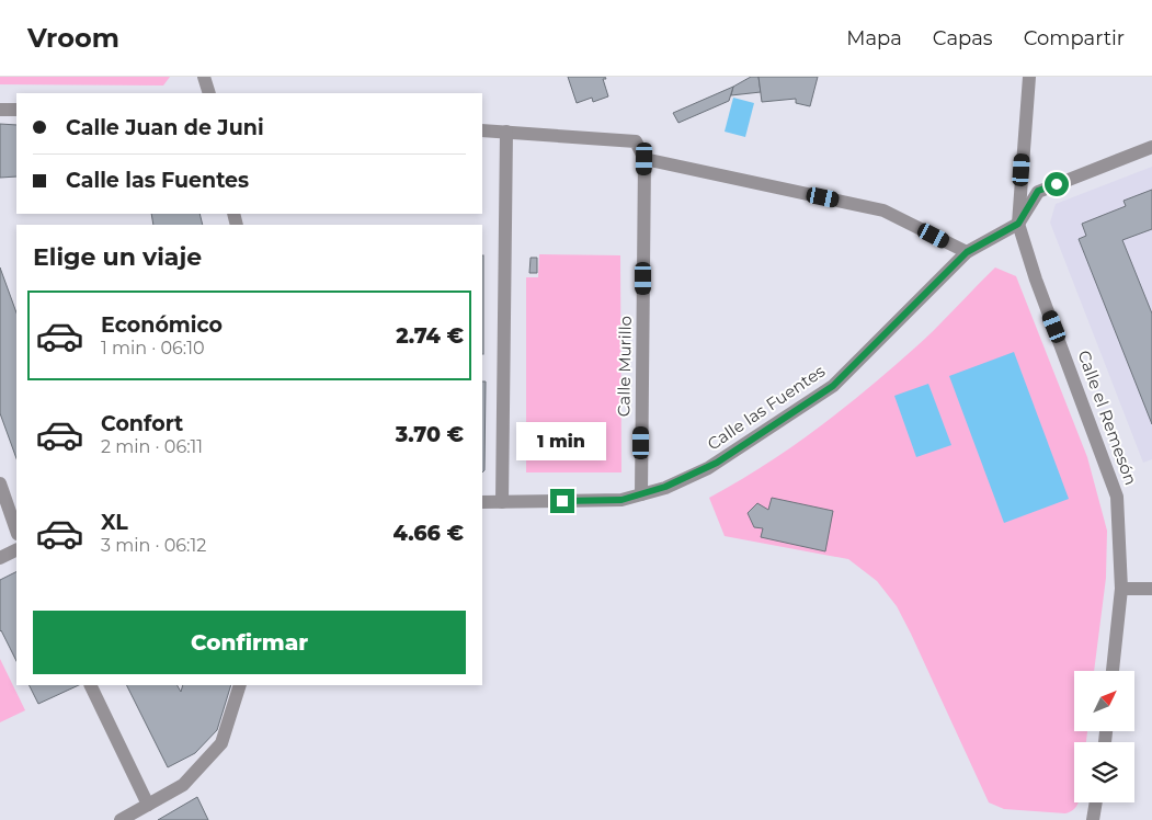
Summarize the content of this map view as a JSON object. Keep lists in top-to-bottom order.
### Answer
{
  "streets": {
    "street": ["Calle Murillo", "Calle las Fuentes", "Calle el Remesón"]
  },
  "crossings": [
    ["Calle Murillo", "Calle las Fuentes"],
    ["Calle las Fuentes", "Calle el Remesón"]
  ],
  "north": "top right",
  "page": {
    "header": "Vroom",
    "nav": ["Mapa", "Capas", "Compartir"],
    "banner": ["Calle Juan de Juni", "Calle las Fuentes"],
    "heading": "Elige un viaje",
    "list": [
      {
        "name": "Económico",
        "note": "1 min · 06:10",
        "value": "2.74 €"
      },
      {
        "name": "Confort",
        "note": "2 min · 06:11",
        "value": "3.70 €"
      },
      {
        "name": "XL",
        "note": "3 min · 06:12",
        "value": "4.66 €"
      }
    ],
    "bubble": "1 min",
    "buttons": "Confirmar"
  }
}
